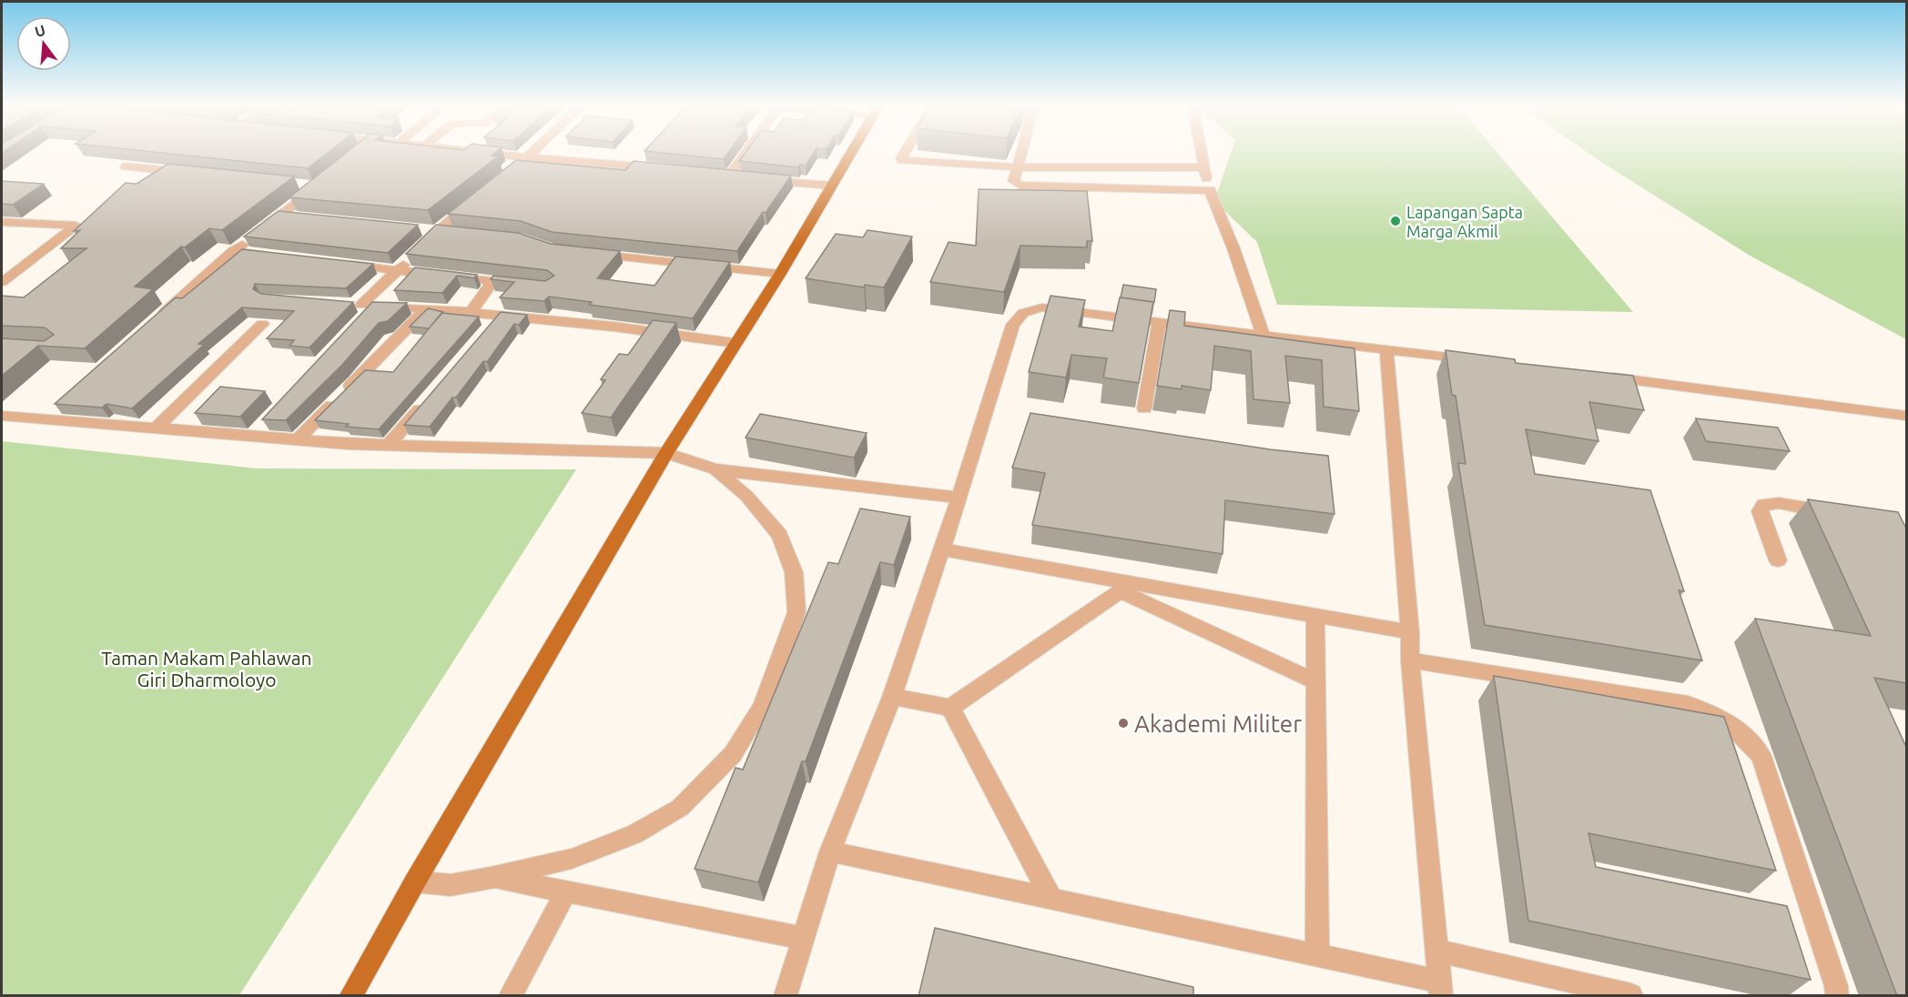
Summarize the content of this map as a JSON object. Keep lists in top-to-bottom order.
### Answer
{
  "parks": ["Taman Makam Pahlawan Giri Dharmoloyo"],
  "places": ["Lapangan Sapta Marga Akmil", "Akademi Militer"],
  "north": "top"
}
